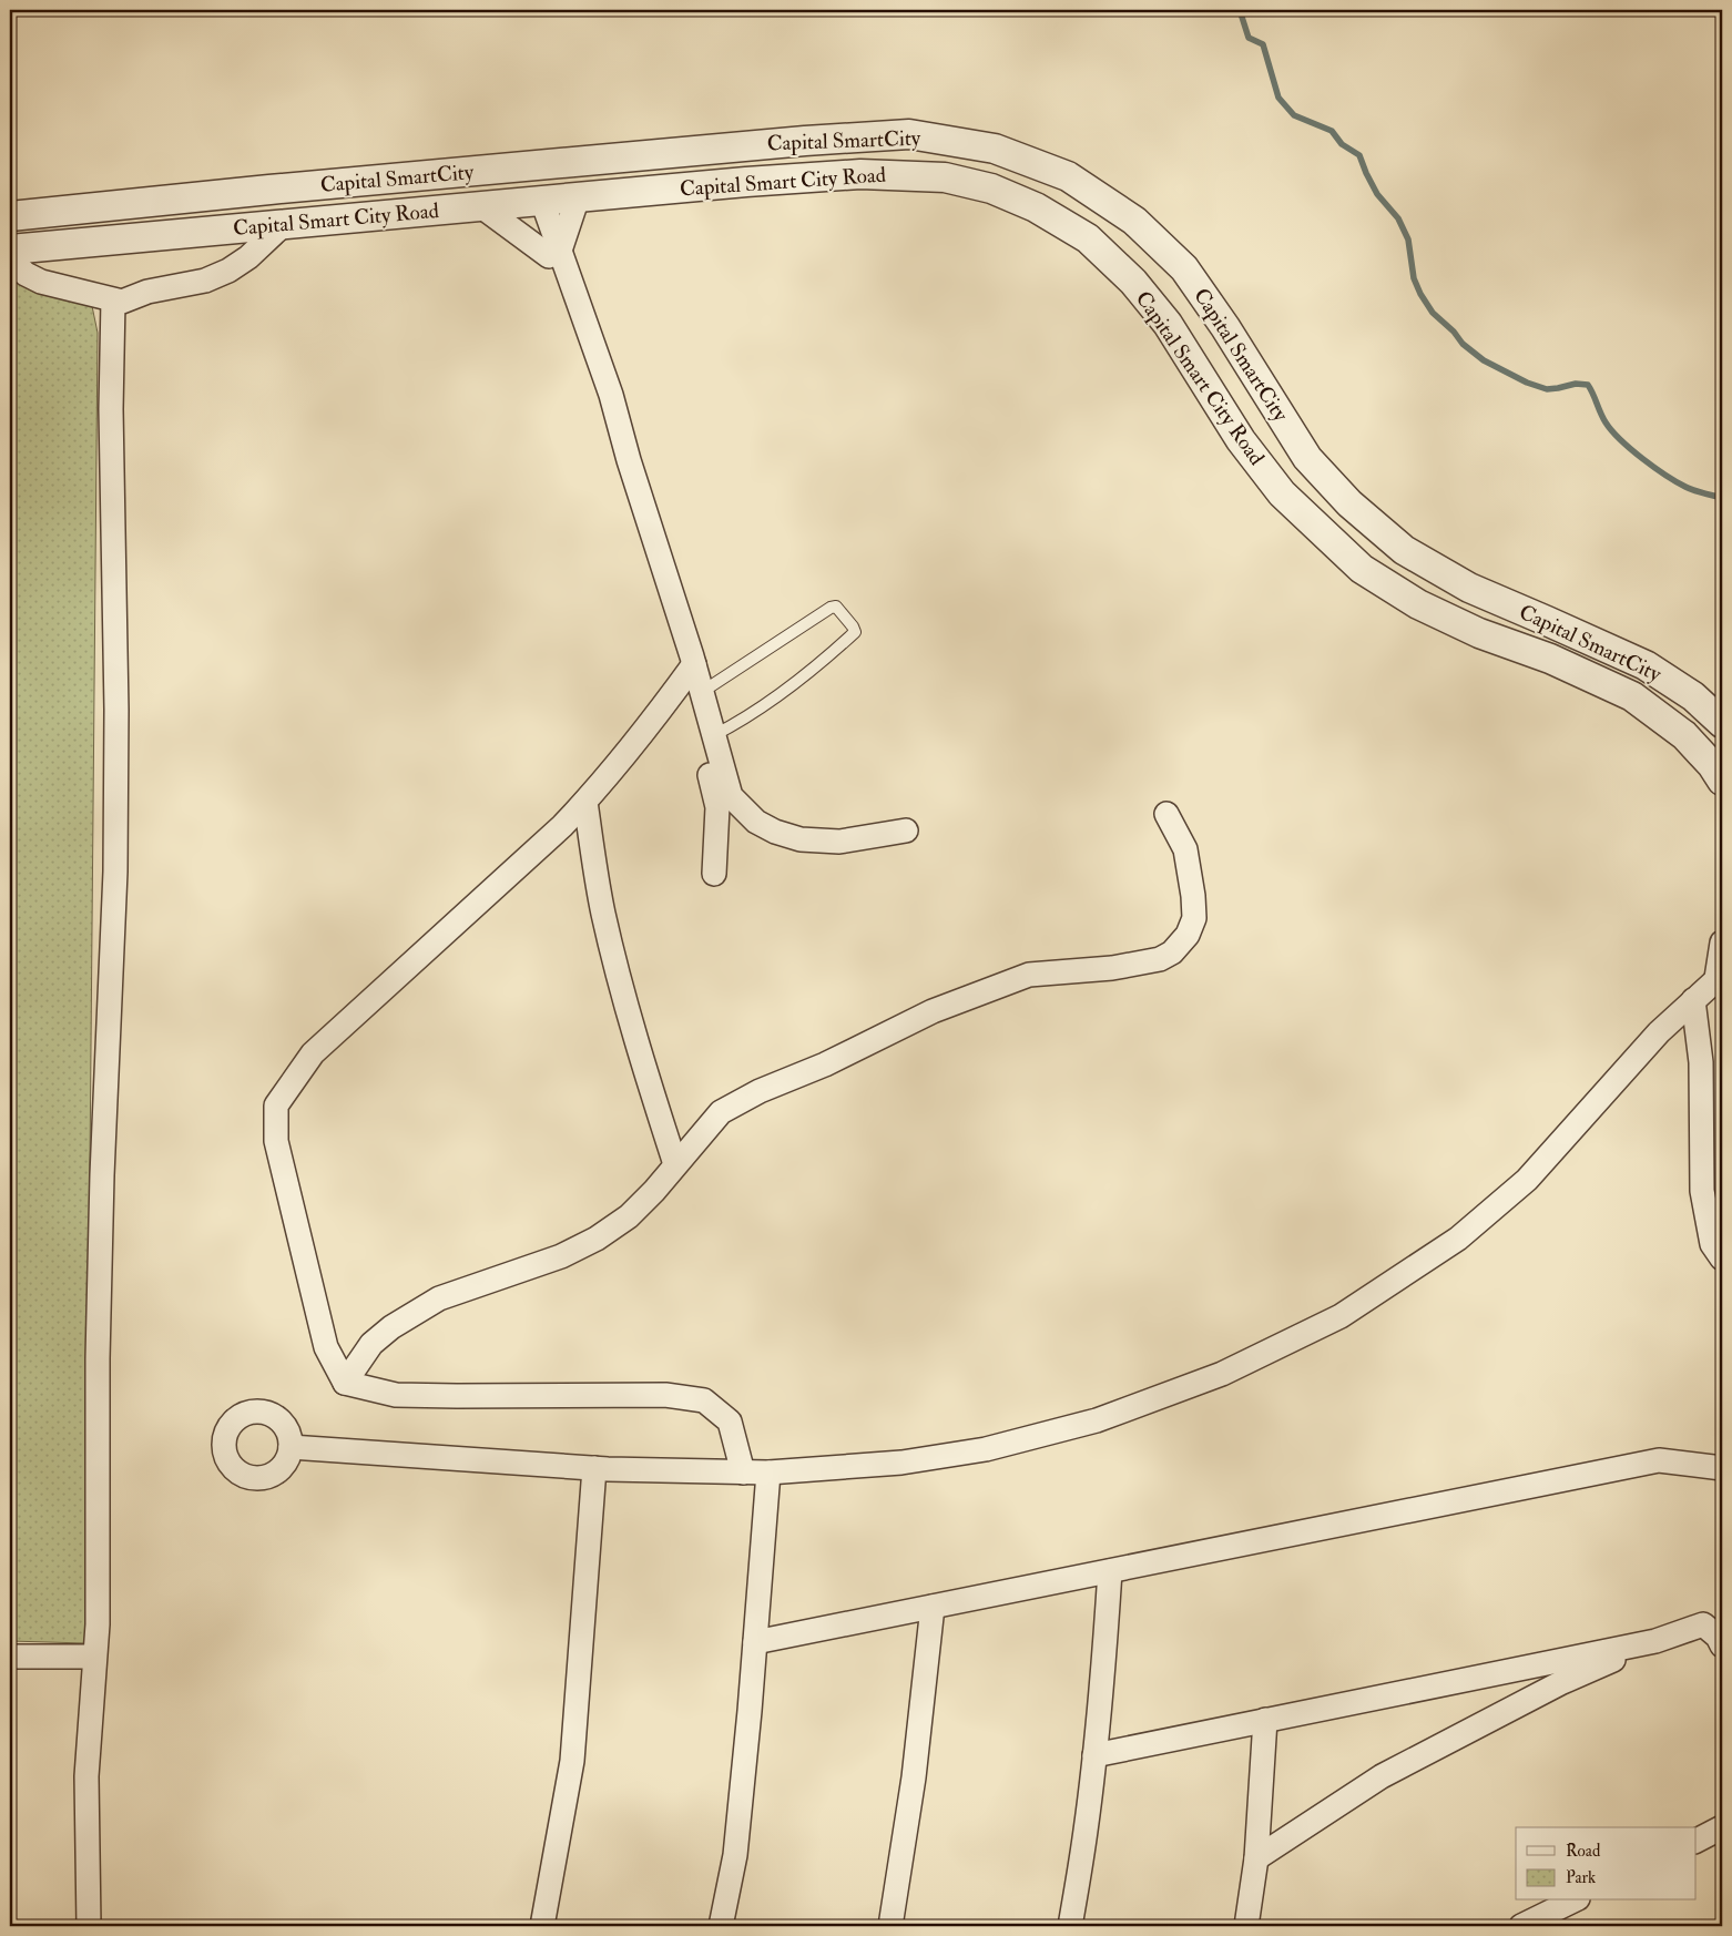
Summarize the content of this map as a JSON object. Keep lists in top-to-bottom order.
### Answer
{
  "streets": {
    "street": ["Capital SmartCity", "Capital Smart City Road"]
  },
  "legend": ["Road", "Park"]
}
